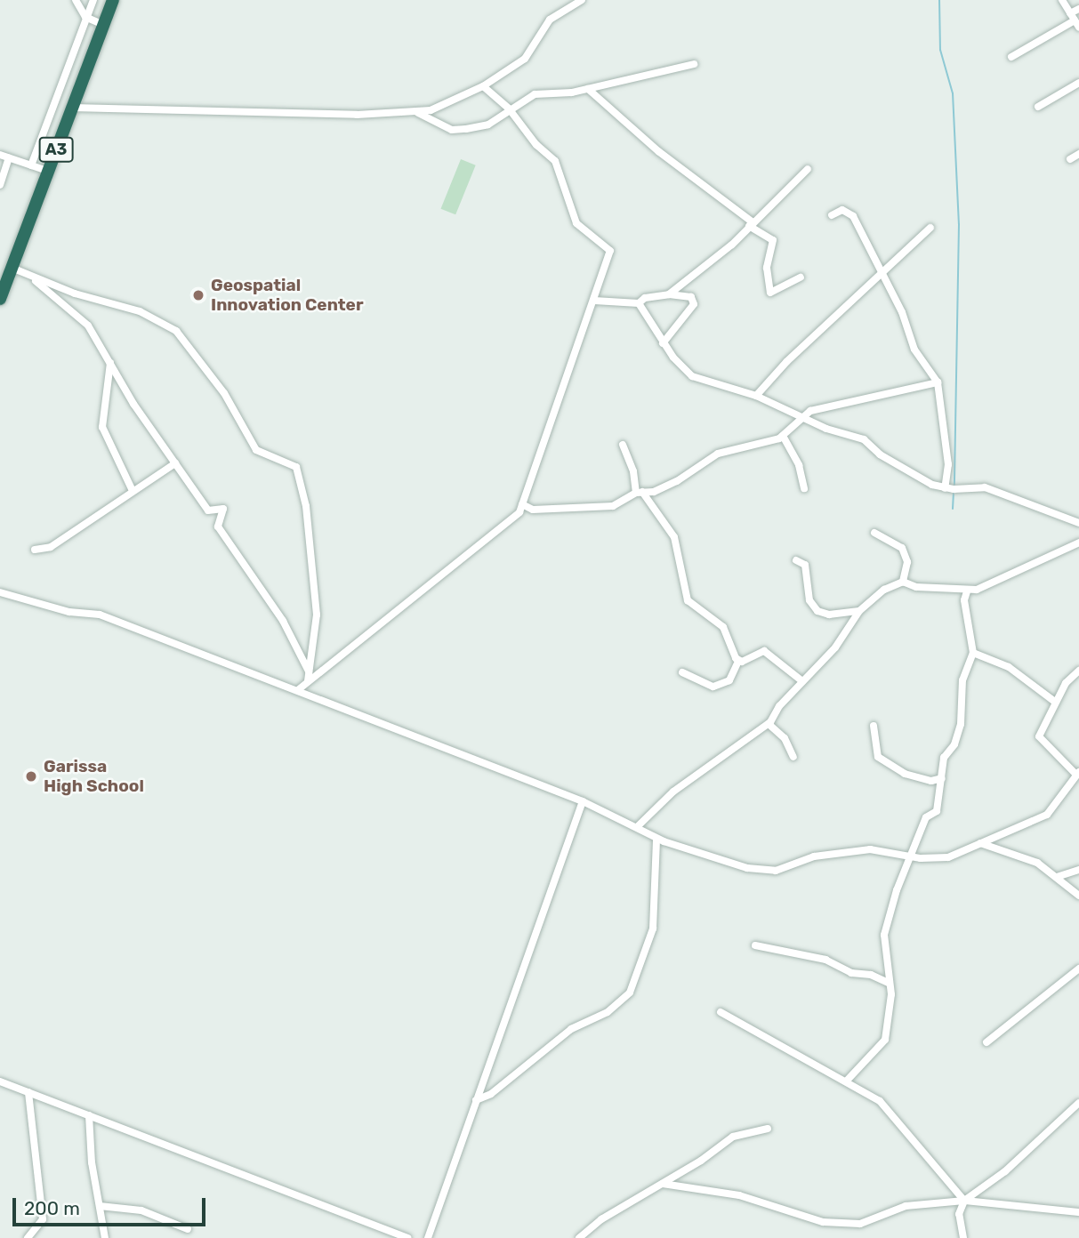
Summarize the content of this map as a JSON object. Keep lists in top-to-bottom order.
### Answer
{
  "streets": {
    "highway": ["A3"]
  },
  "places": ["Geospatial Innovation Center", "Garissa High School"],
  "scale_bar": "200 m"
}
